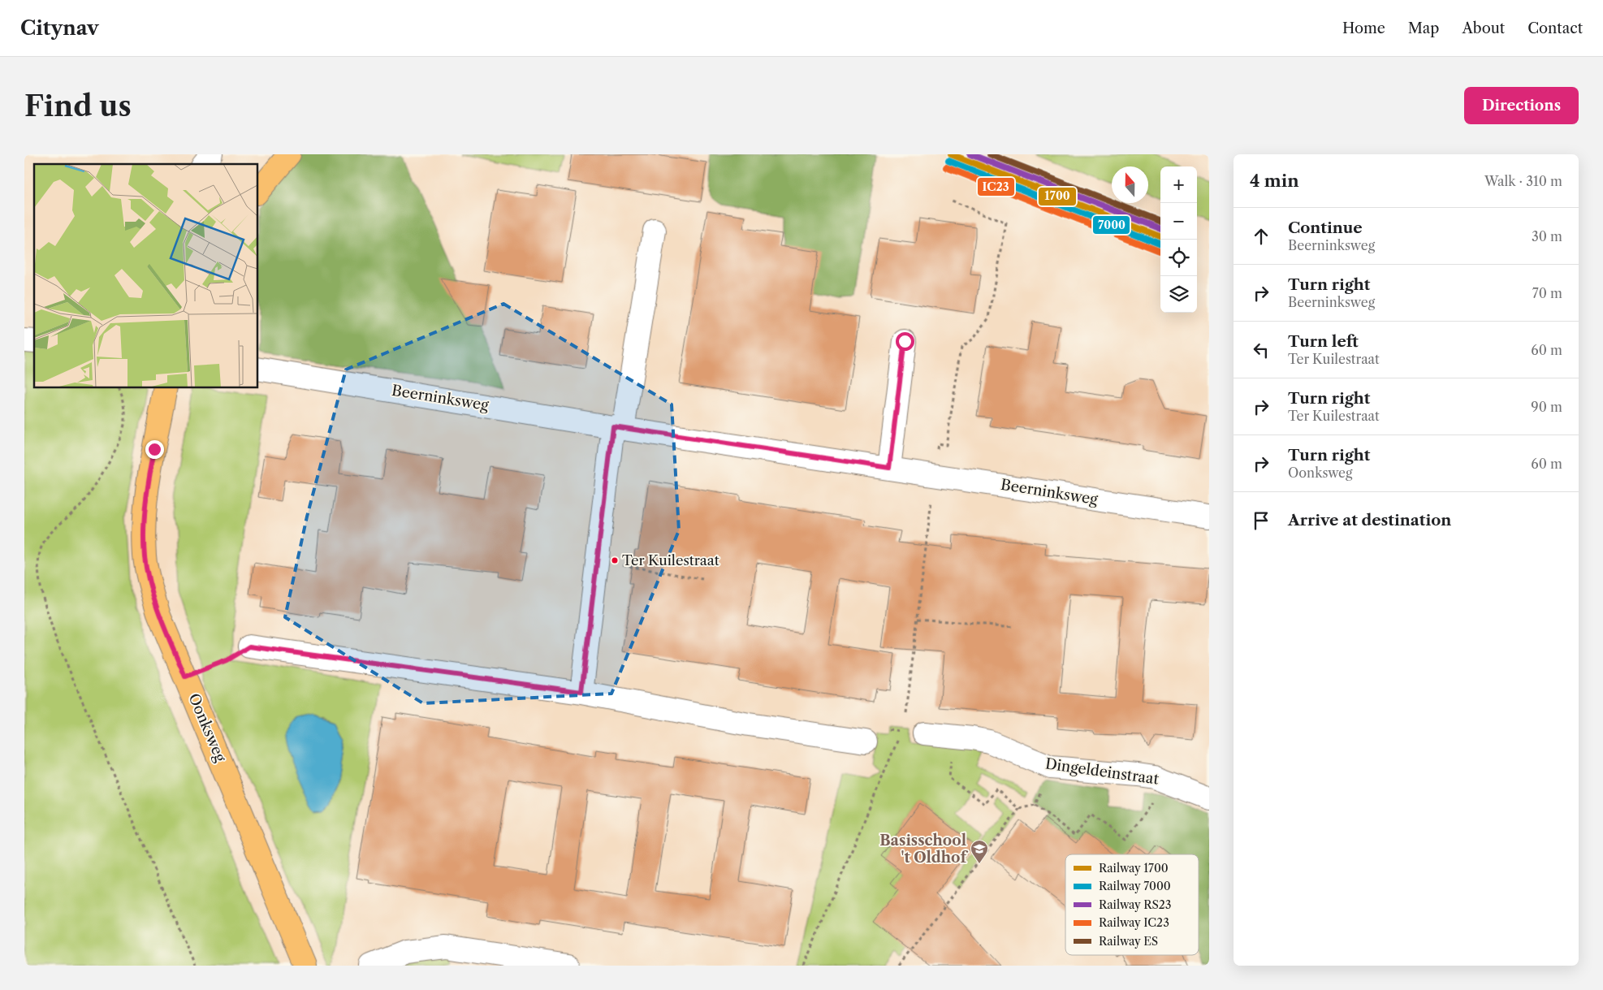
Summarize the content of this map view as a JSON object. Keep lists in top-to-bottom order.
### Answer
{
  "streets": {
    "main road": ["Oonksweg"],
    "street": ["Beerninksweg", "Dingeldeinstraat"]
  },
  "places": {
    "other": ["Ter Kuilestraat"],
    "school or university": ["Basisschool 't Oldhof"]
  },
  "lines": [
    "rail line 1700",
    "rail line RS23",
    "rail line ES",
    "rail line 7000",
    "rail line IC23"
  ],
  "legend": [
    "Railway 1700",
    "Railway 7000",
    "Railway RS23",
    "Railway IC23",
    "Railway ES"
  ],
  "north": "top",
  "page": {
    "header": "Citynav",
    "nav": [
      "Home",
      "Map",
      "About",
      "Contact"
    ],
    "buttons": "Directions",
    "title": "Find us",
    "heading": ["4 min", "Walk · 310 m"],
    "map_buttons": ["+", "−"],
    "list": [
      ["Continue", "Beerninksweg", "30 m"],
      ["Turn right", "Beerninksweg", "70 m"],
      ["Turn left", "Ter Kuilestraat", "60 m"],
      ["Turn right", "Ter Kuilestraat", "90 m"],
      ["Turn right", "Oonksweg", "60 m"],
      "Arrive at destination"
    ]
  }
}
